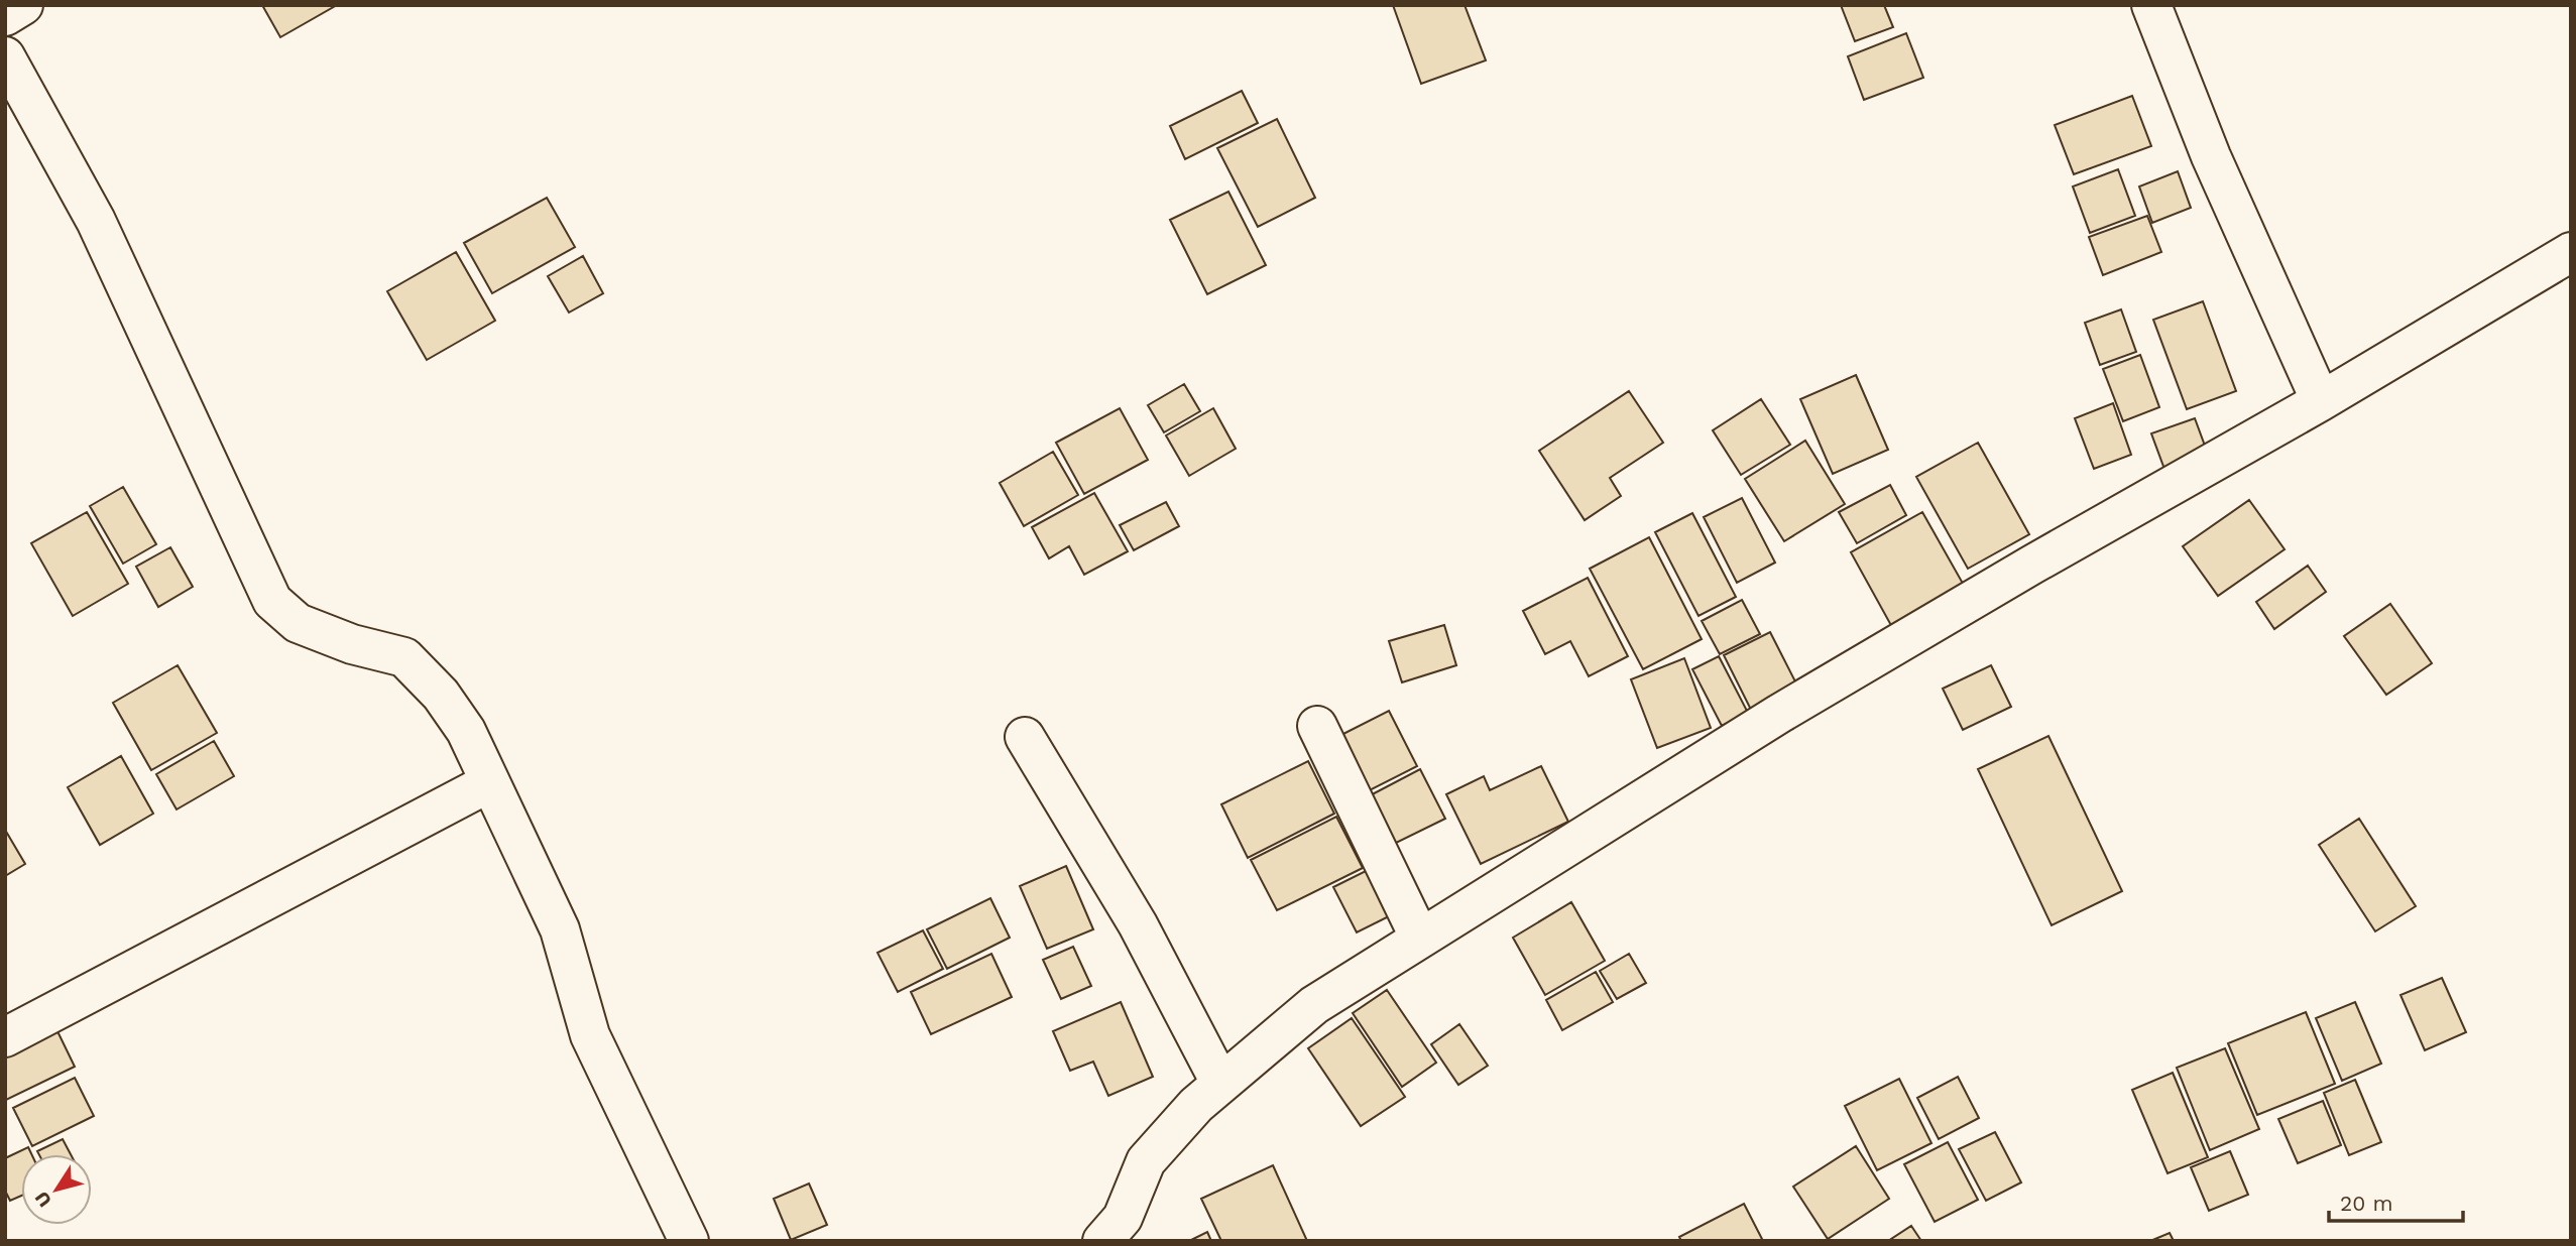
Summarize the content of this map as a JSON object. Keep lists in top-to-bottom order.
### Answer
{
  "scale_bar": "20 m",
  "north": "bottom left"
}
